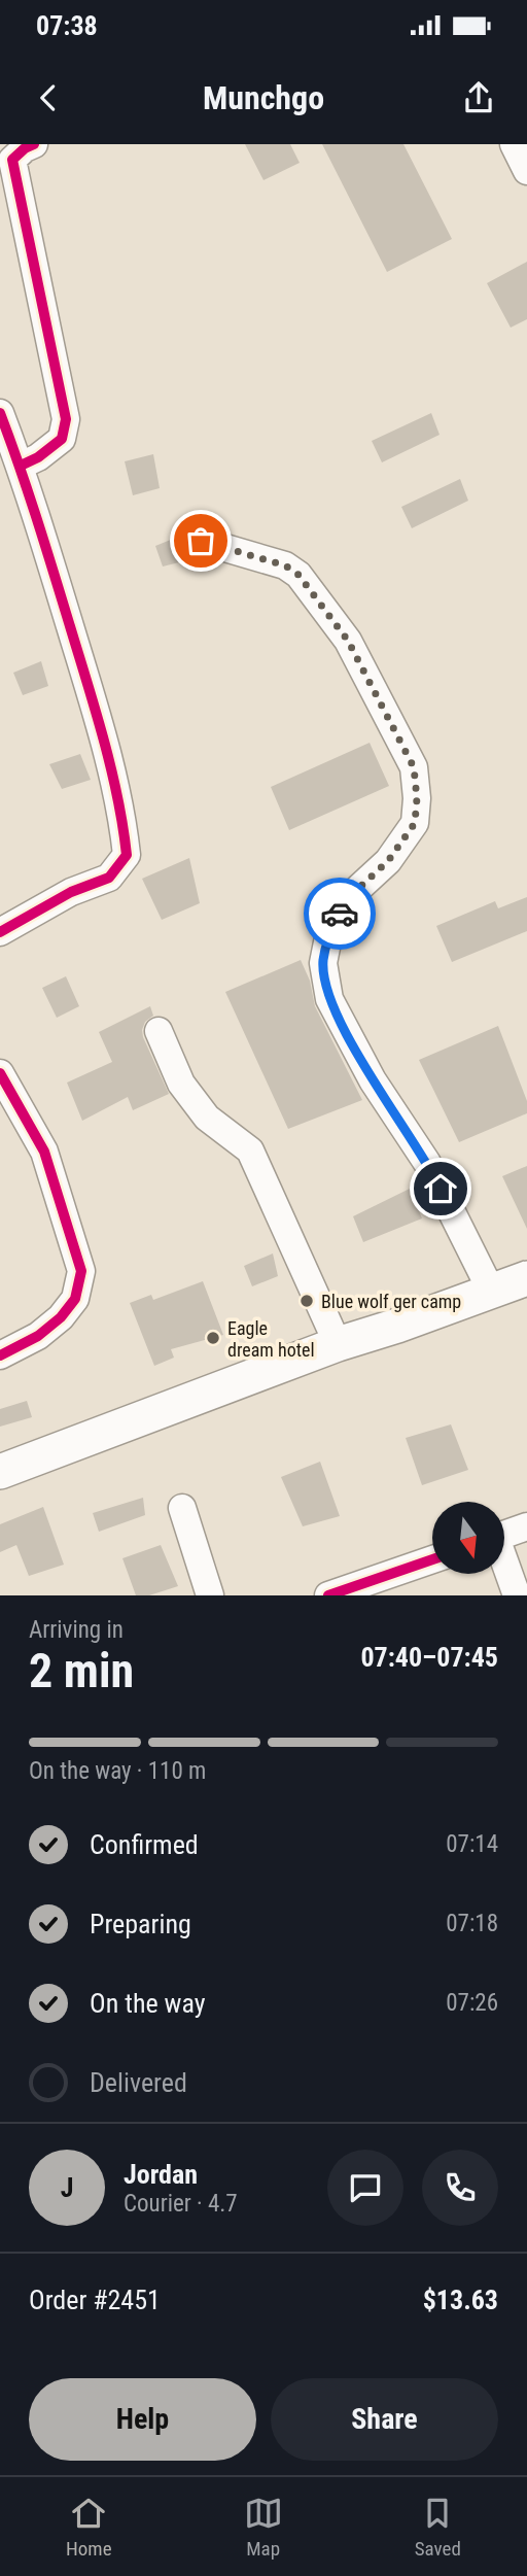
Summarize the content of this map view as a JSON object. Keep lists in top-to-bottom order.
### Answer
{
  "places": ["Blue wolf ger camp", "Eagle dream hotel"],
  "north": "bottom",
  "page": {
    "status": "07:38",
    "header": "Munchgo",
    "heading": ["2 min", "Arriving in", "07:40–07:45"],
    "panel": [
      "Jordan",
      "Courier · 4.7",
      "Order #2451",
      "$13.63"
    ],
    "bar": "On the way · 110 m",
    "list": [
      ["Confirmed", "07:14"],
      ["Preparing", "07:18"],
      ["On the way", "07:26"],
      "Delivered"
    ],
    "round": "J",
    "buttons": ["Help", "Share"],
    "tabs": ["Home", "Map", "Saved"]
  }
}
